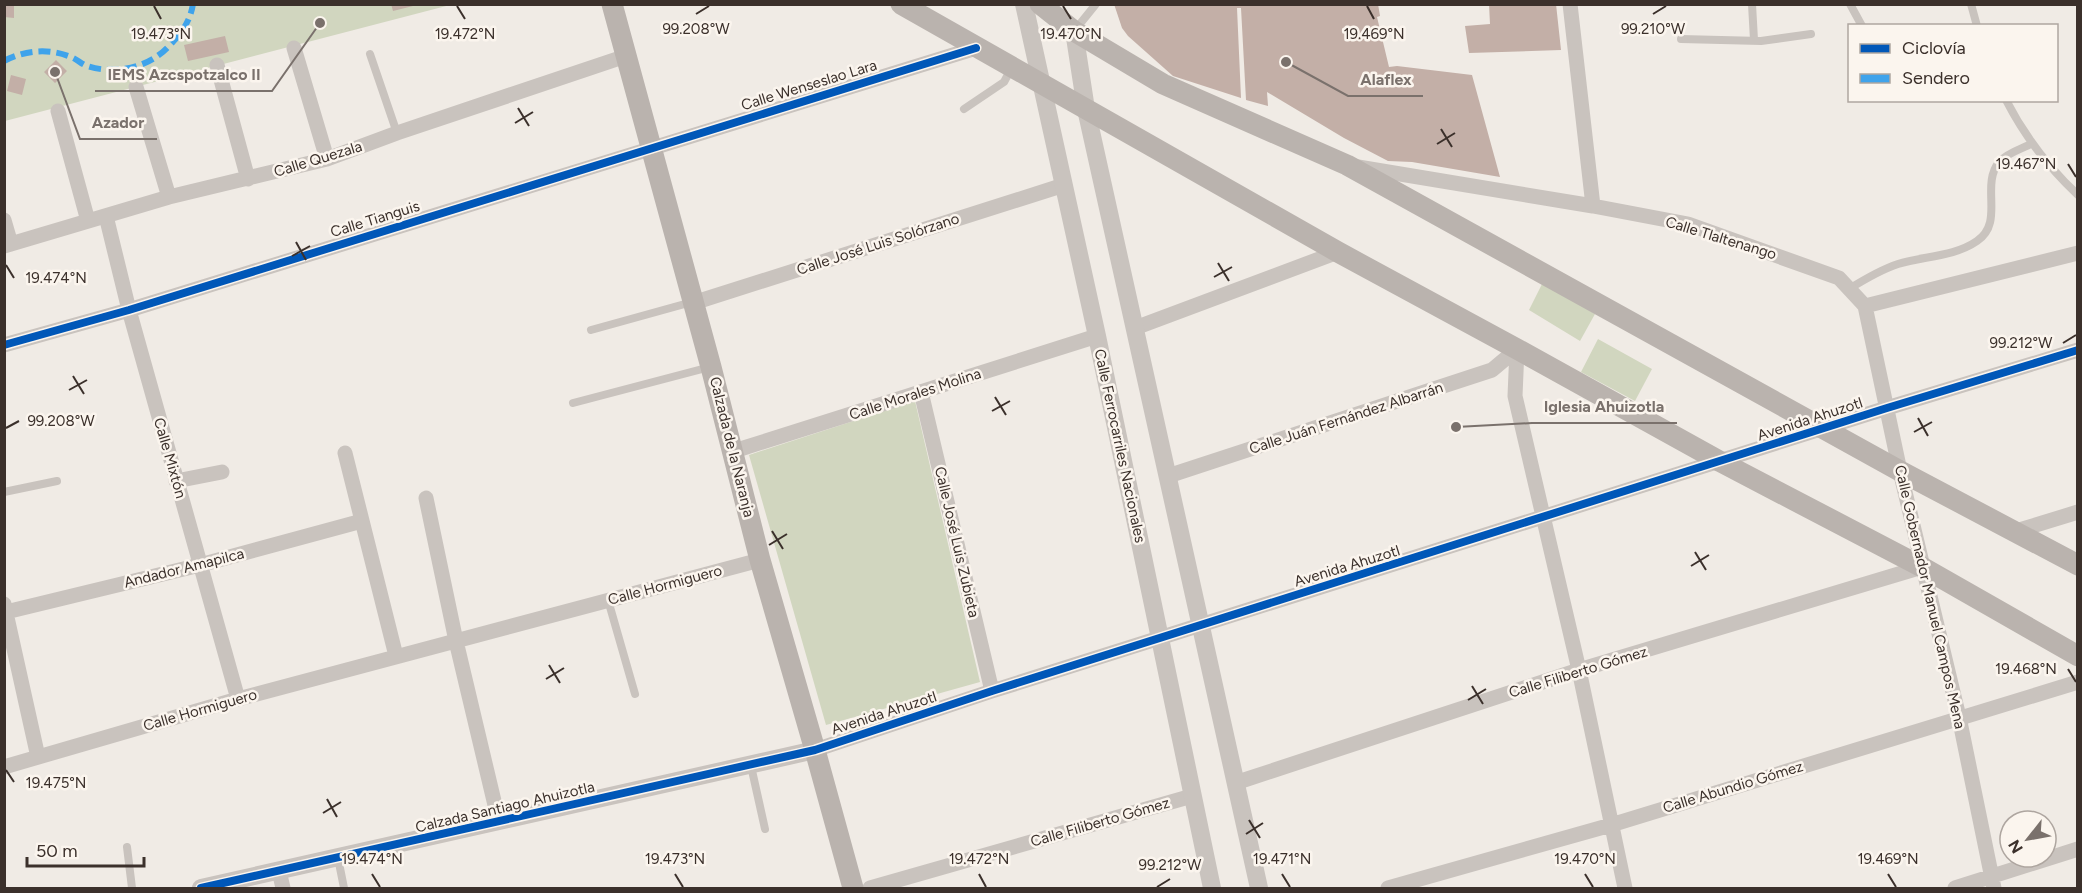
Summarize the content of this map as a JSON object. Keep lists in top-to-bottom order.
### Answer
{
  "streets": {
    "main road": ["Calzada de la Naranja"],
    "street": [
      "Calle Wenseslao Lara",
      "Calle Quezala",
      "Calle Tianguis",
      "Calle Tlaltenango",
      "Calle José Luis Solórzano",
      "Calle Morales Molina",
      "Calle Juán Fernández Albarrán",
      "Avenida Ahuzotl",
      "Calle Ferrocarriles Nacionales",
      "Calle Mixtón",
      "Calle José Luis Zubieta",
      "Andador Amapilca",
      "Calle Hormiguero",
      "Calle Gobernador Manuel Campos Mena",
      "Calle Filiberto Gómez",
      "Calle Abundio Gómez",
      "Calzada Santiago Ahuizotla"
    ]
  },
  "crossings": [
    ["Calle Wenseslao Lara", "Calle Tianguis"],
    ["Calle Wenseslao Lara", "Calzada de la Naranja"],
    ["Calle Quezala", "Calzada de la Naranja"],
    ["Calle Quezala", "Calle Mixtón"],
    ["Calle Tianguis", "Calzada de la Naranja"],
    ["Calle Tianguis", "Calle Mixtón"],
    ["Calle Tlaltenango", "Calle Gobernador Manuel Campos Mena"],
    ["Calle José Luis Solórzano", "Calle Ferrocarriles Nacionales"],
    ["Calle José Luis Solórzano", "Calzada de la Naranja"],
    ["Calle Morales Molina", "Calle Ferrocarriles Nacionales"],
    ["Calle Morales Molina", "Calzada de la Naranja"],
    ["Calle Morales Molina", "Calle José Luis Zubieta"],
    ["Avenida Ahuzotl", "Calle Ferrocarriles Nacionales"],
    ["Avenida Ahuzotl", "Calzada de la Naranja"],
    ["Avenida Ahuzotl", "Calle José Luis Zubieta"],
    ["Avenida Ahuzotl", "Calle Gobernador Manuel Campos Mena"],
    ["Avenida Ahuzotl", "Calzada Santiago Ahuizotla"],
    ["Calle Ferrocarriles Nacionales", "Calle Filiberto Gómez"],
    ["Calzada de la Naranja", "Calle Hormiguero"],
    ["Calzada de la Naranja", "Calzada Santiago Ahuizotla"],
    ["Calle Mixtón", "Andador Amapilca"],
    ["Calle Mixtón", "Calle Hormiguero"],
    ["Calle Gobernador Manuel Campos Mena", "Calle Filiberto Gómez"],
    ["Calle Gobernador Manuel Campos Mena", "Calle Abundio Gómez"]
  ],
  "places": [
    "IEMS Azcspotzalco II",
    "Alaflex",
    "Azador",
    "Iglesia Ahuizotla"
  ],
  "legend": ["Ciclovía", "Sendero"],
  "scale_bar": "50 m",
  "north": "bottom left",
  "coordinates": [
    "99.208°W",
    "99.210°W",
    "19.473°N",
    "19.472°N",
    "19.470°N",
    "19.469°N",
    "19.467°N",
    "19.474°N",
    "99.212°W",
    "19.468°N",
    "19.475°N",
    "19.471°N"
  ]
}
